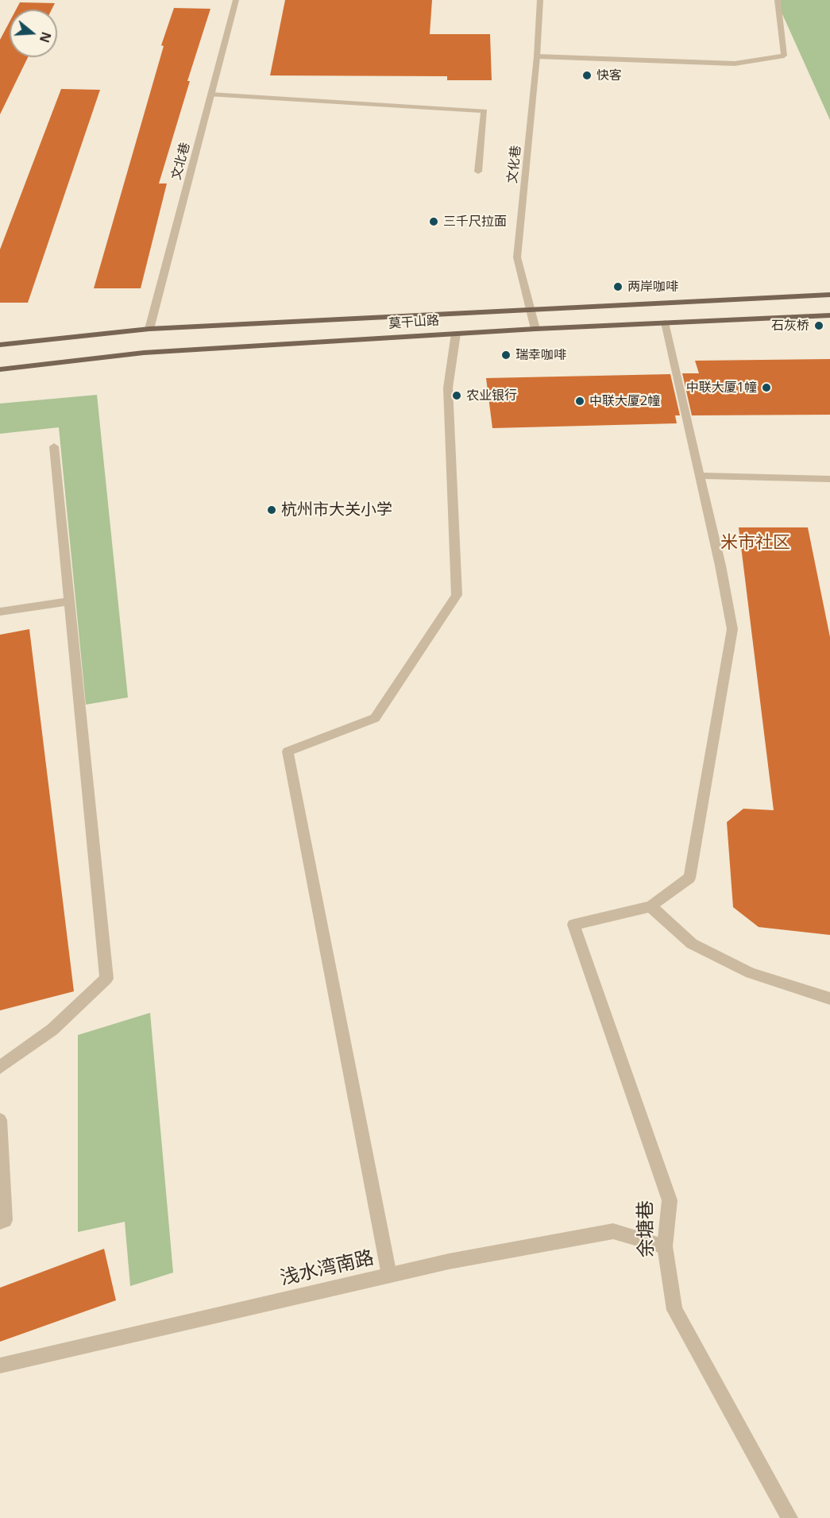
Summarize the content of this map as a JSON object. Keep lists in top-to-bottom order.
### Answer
{
  "streets": {
    "main road": ["莫干山路"],
    "street": [
      "文北巷",
      "文化巷",
      "余塘巷",
      "浅水湾南路"
    ]
  },
  "crossings": [
    ["文北巷", "莫干山路"],
    ["文化巷", "莫干山路"],
    ["余塘巷", "浅水湾南路"]
  ],
  "districts": ["米市社区"],
  "places": [
    "快客",
    "三千尺拉面",
    "两岸咖啡",
    "石灰桥",
    "瑞幸咖啡",
    "中联大厦1幢",
    "农业银行",
    "中联大厦2幢",
    "杭州市大关小学"
  ],
  "north": "right"
}
